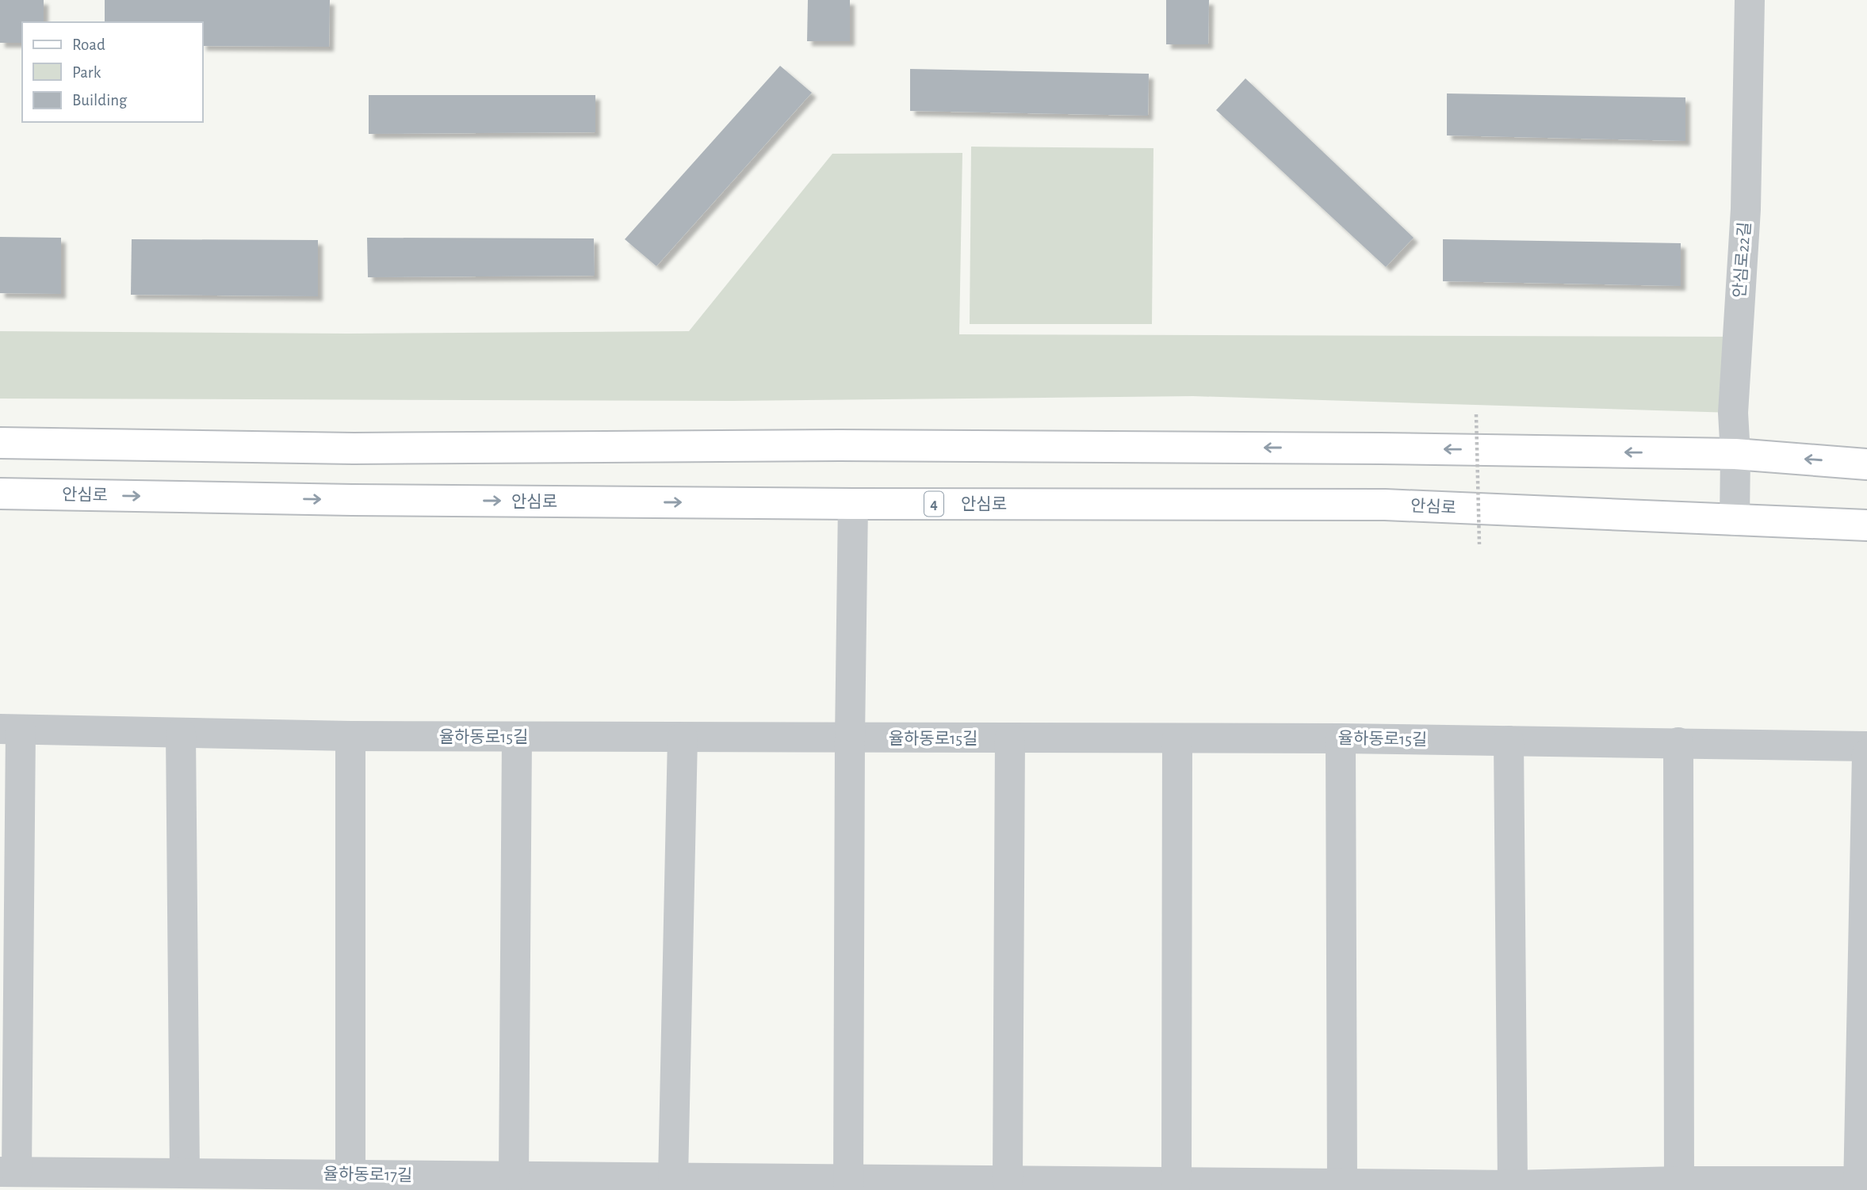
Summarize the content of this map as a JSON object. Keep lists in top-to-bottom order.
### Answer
{
  "streets": {
    "main road": ["안심로", "4"],
    "street": ["안심로22길", "율하동로15길", "율하동로17길"]
  },
  "crossings": [
    ["안심로22길", "안심로"]
  ],
  "legend": ["Road", "Park", "Building"]
}
